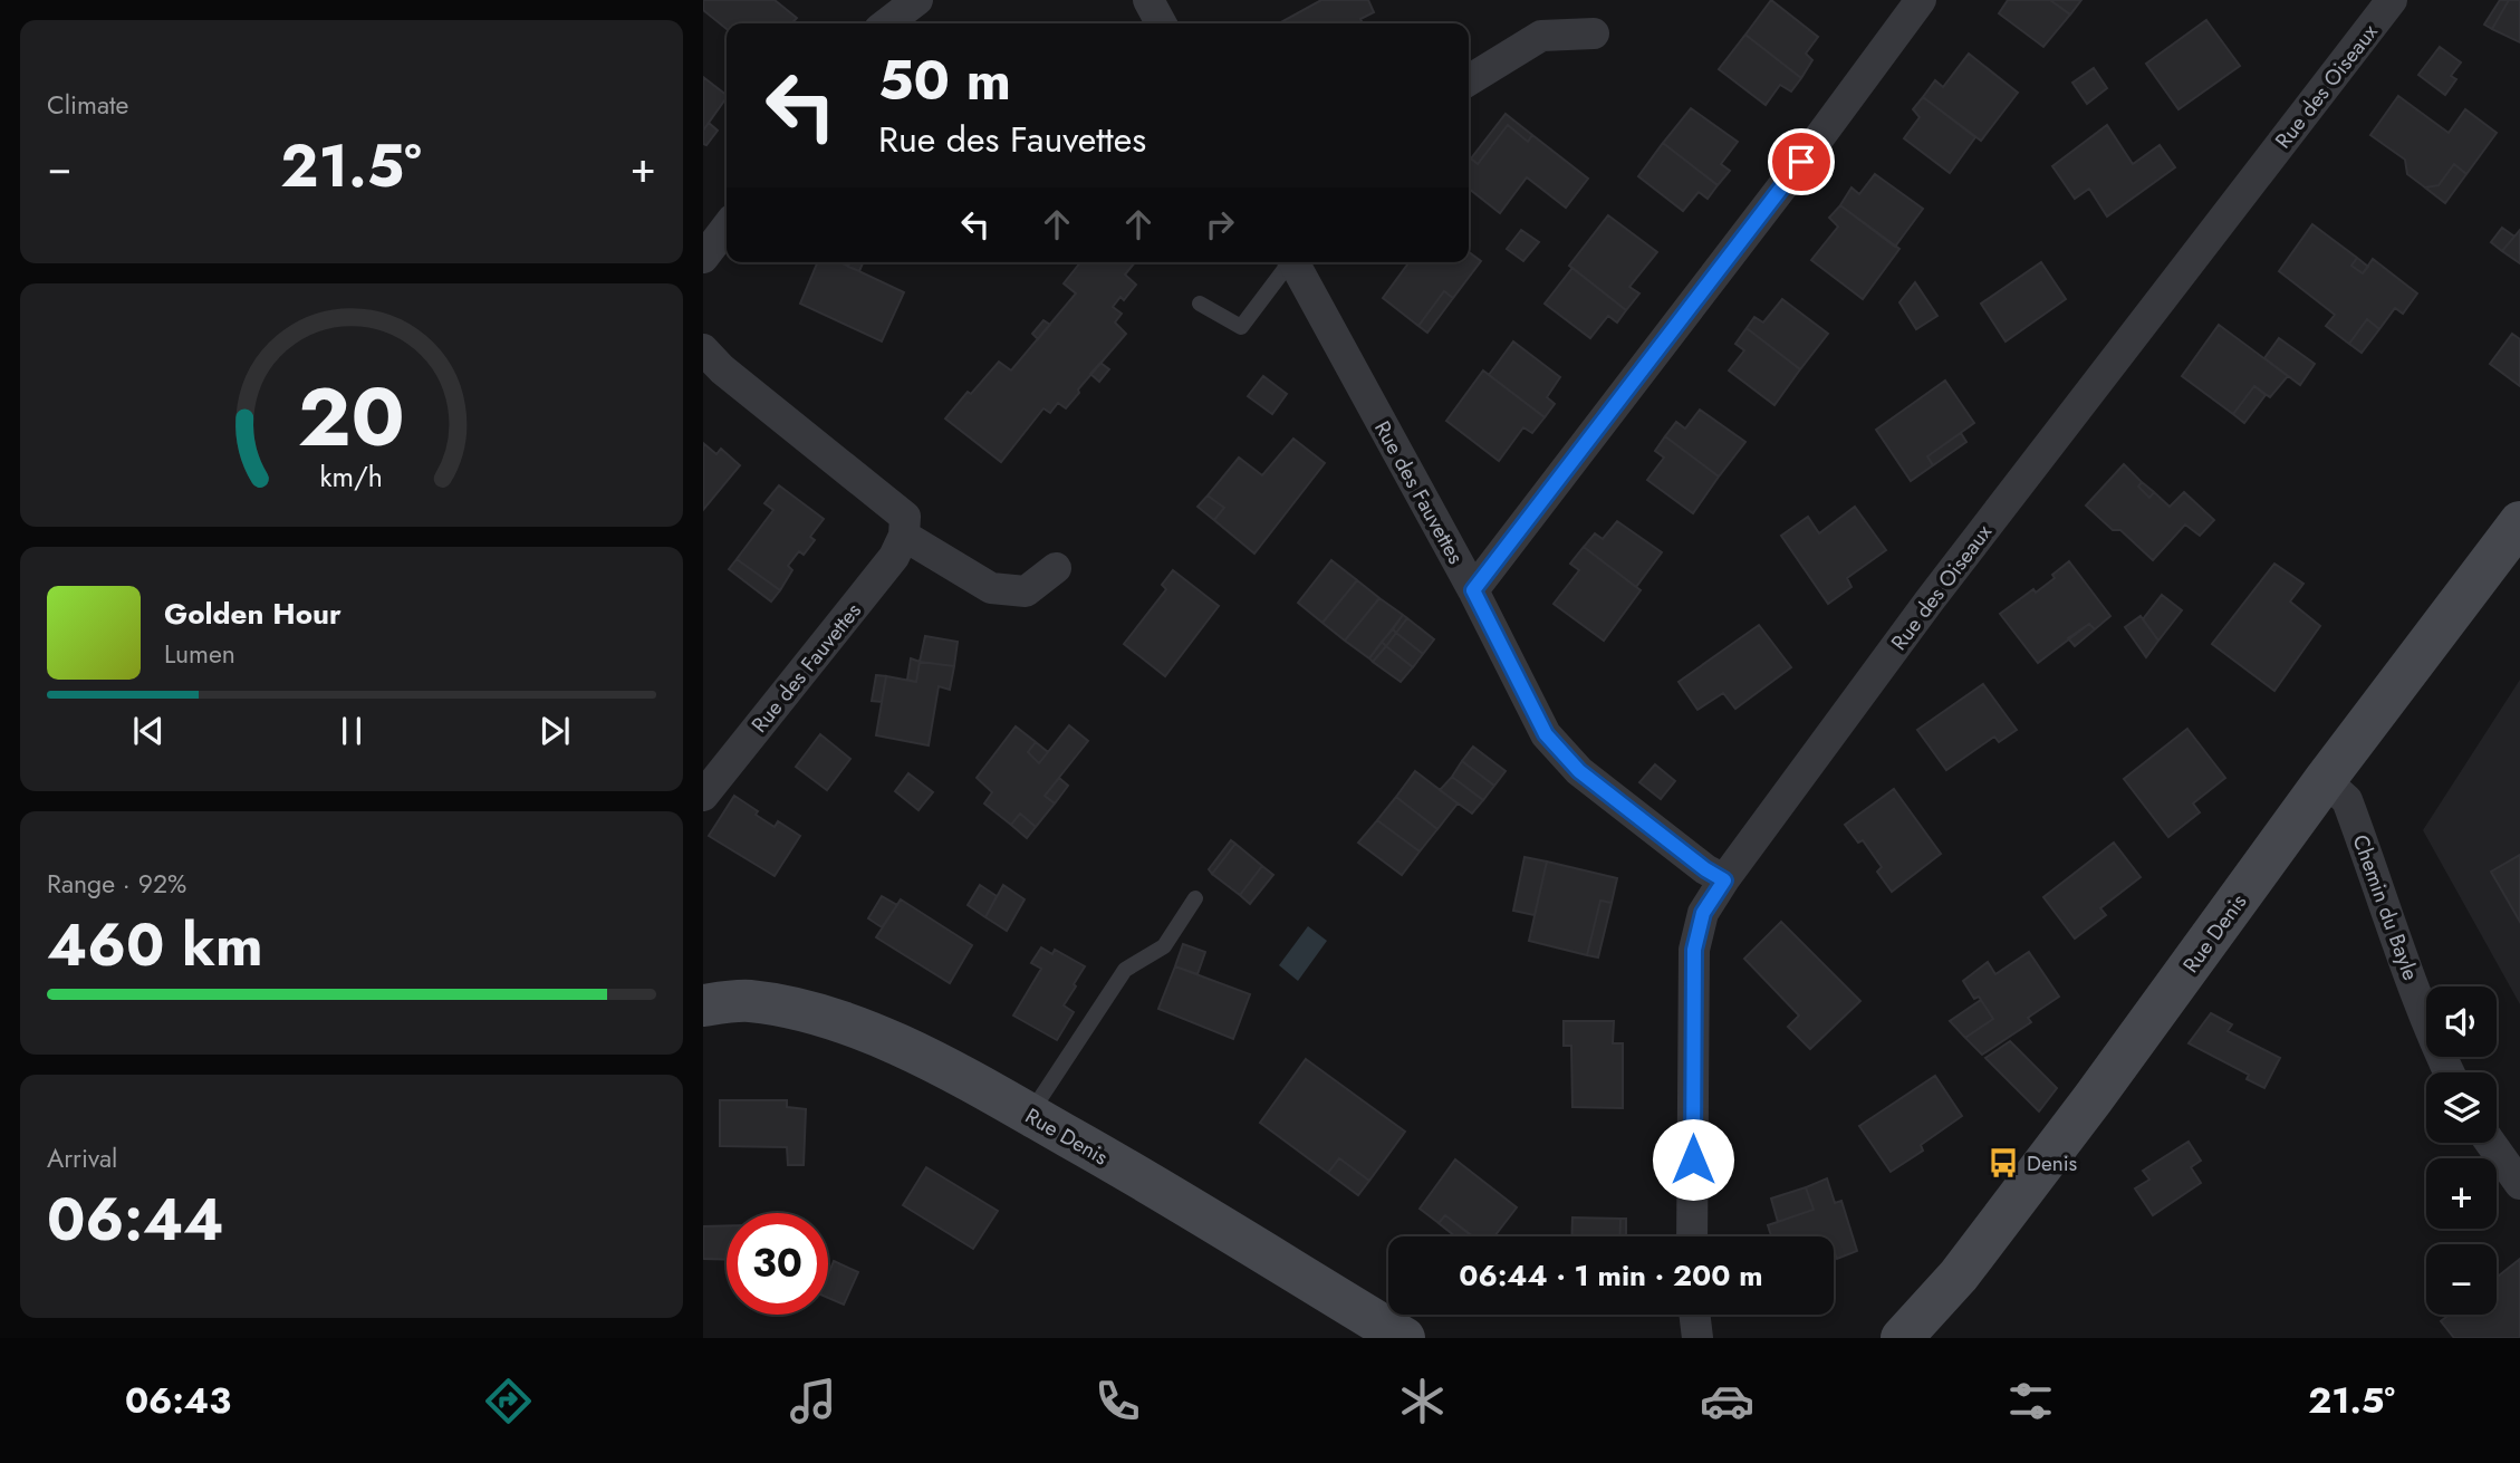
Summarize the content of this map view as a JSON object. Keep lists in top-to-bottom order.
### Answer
{
  "streets": {
    "street": [
      "Rue des Oiseaux",
      "Rue des Fauvettes",
      "Chemin du Bayle",
      "Rue Denis"
    ]
  },
  "crossings": [
    ["Rue des Oiseaux", "Rue des Fauvettes"],
    ["Chemin du Bayle", "Rue Denis"]
  ],
  "places": {
    "bus stop": ["Denis"]
  },
  "page": {
    "tile": [
      "Climate",
      ["Range · 92%", "460 km"],
      ["Arrival", "06:44"]
    ],
    "turn": ["50 m", "Rue des Fauvettes"],
    "heat": ["−", "21.5°", "+"],
    "song": ["Golden Hour", "Lumen"],
    "map_buttons": ["+", "−"],
    "limit": "30",
    "trip": "06:44 · 1 min · 200 m",
    "tabs": ["06:43", "21.5°"],
    "gauge": ["20", "km/h"]
  }
}
